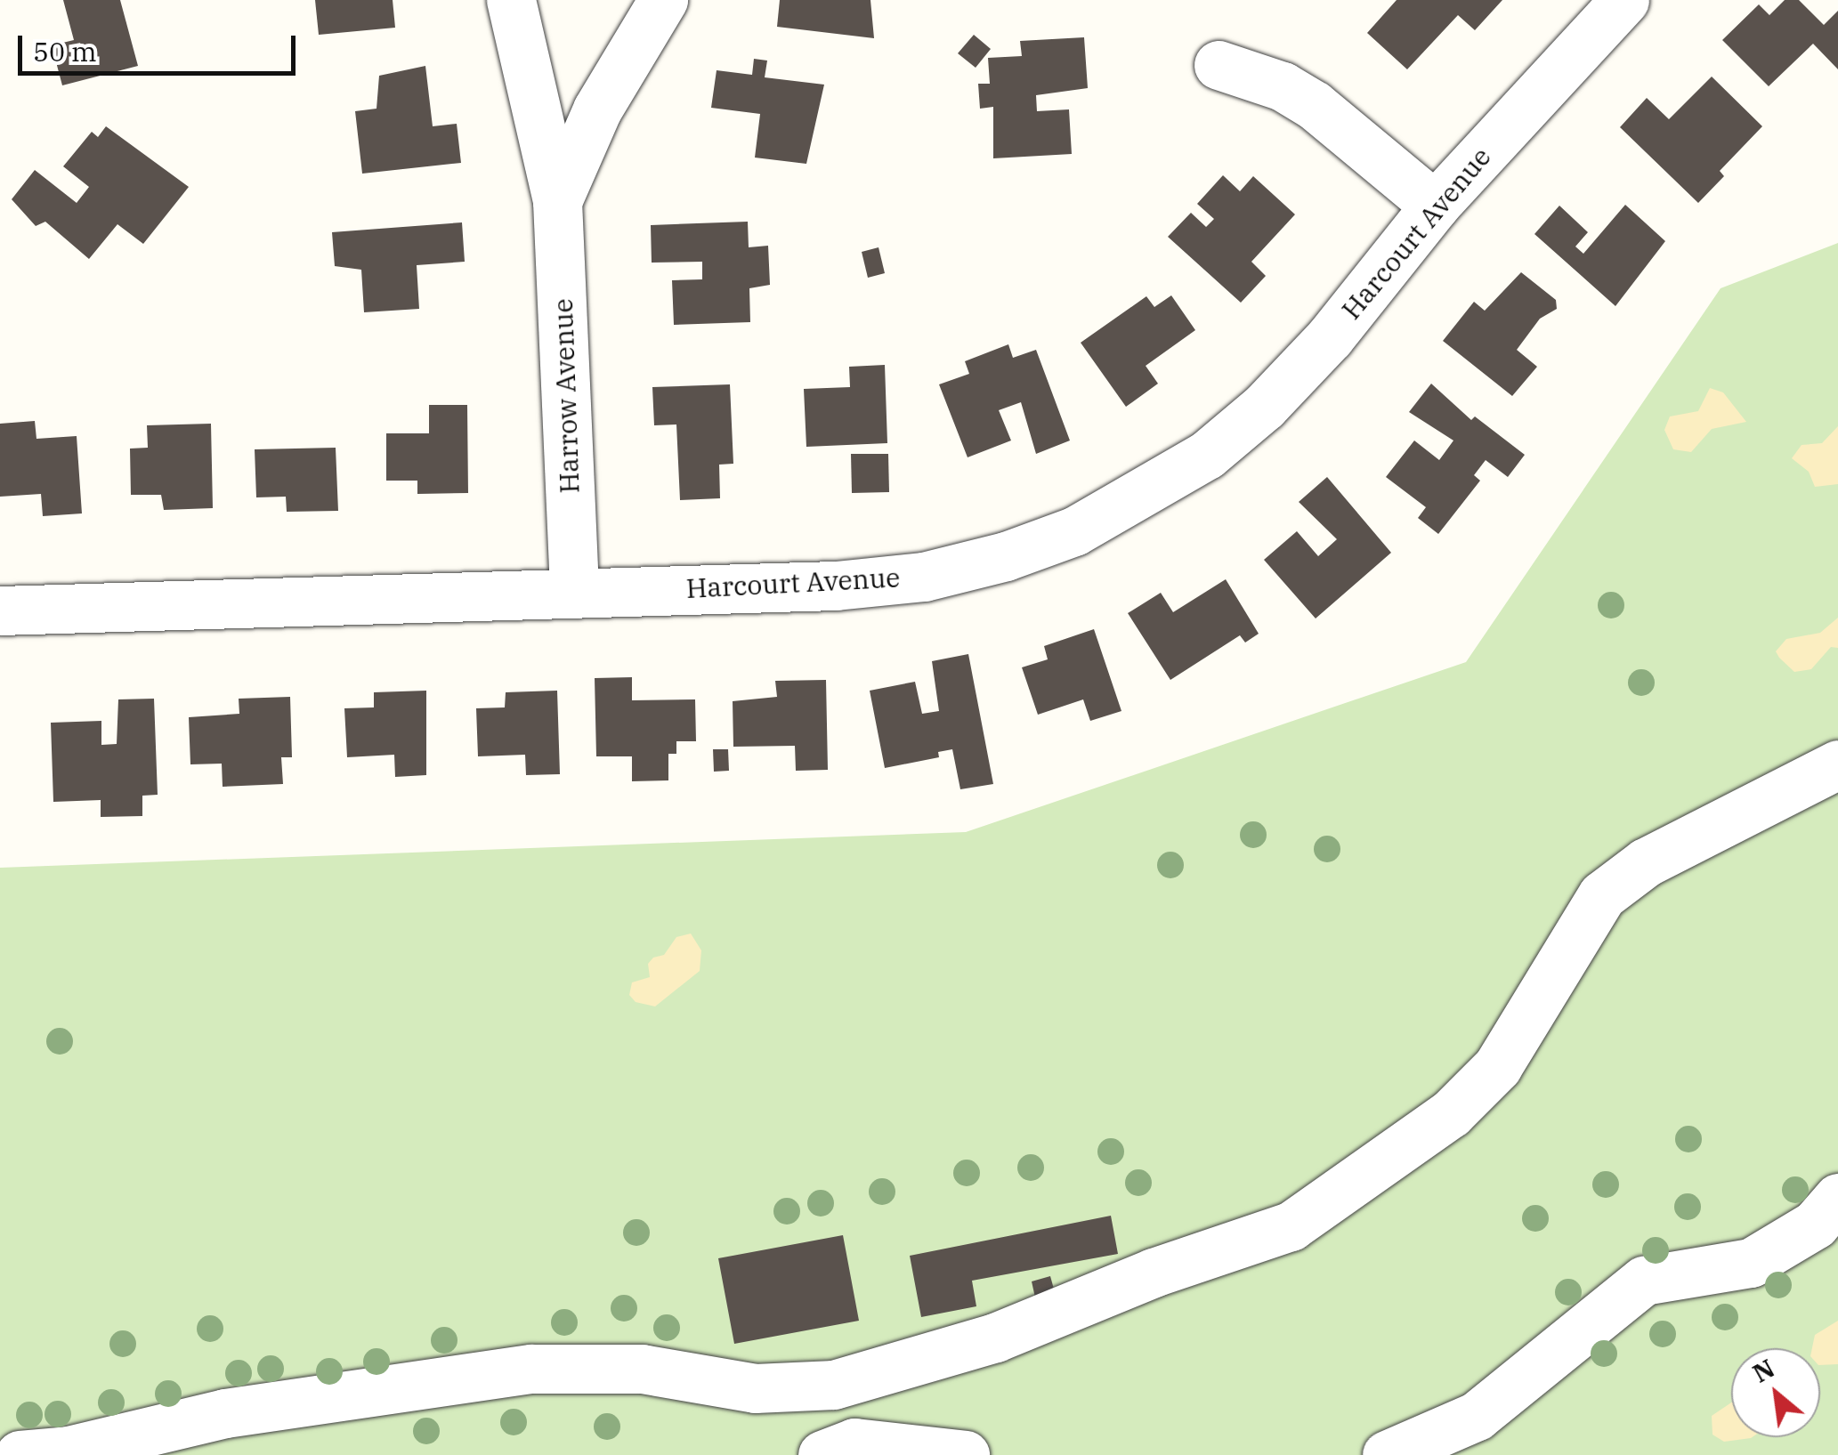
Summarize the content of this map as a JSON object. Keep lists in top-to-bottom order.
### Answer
{
  "streets": {
    "street": ["Harcourt Avenue", "Harrow Avenue"]
  },
  "crossings": [
    ["Harcourt Avenue", "Harrow Avenue"]
  ],
  "scale_bar": "50 m",
  "north": "top left"
}
